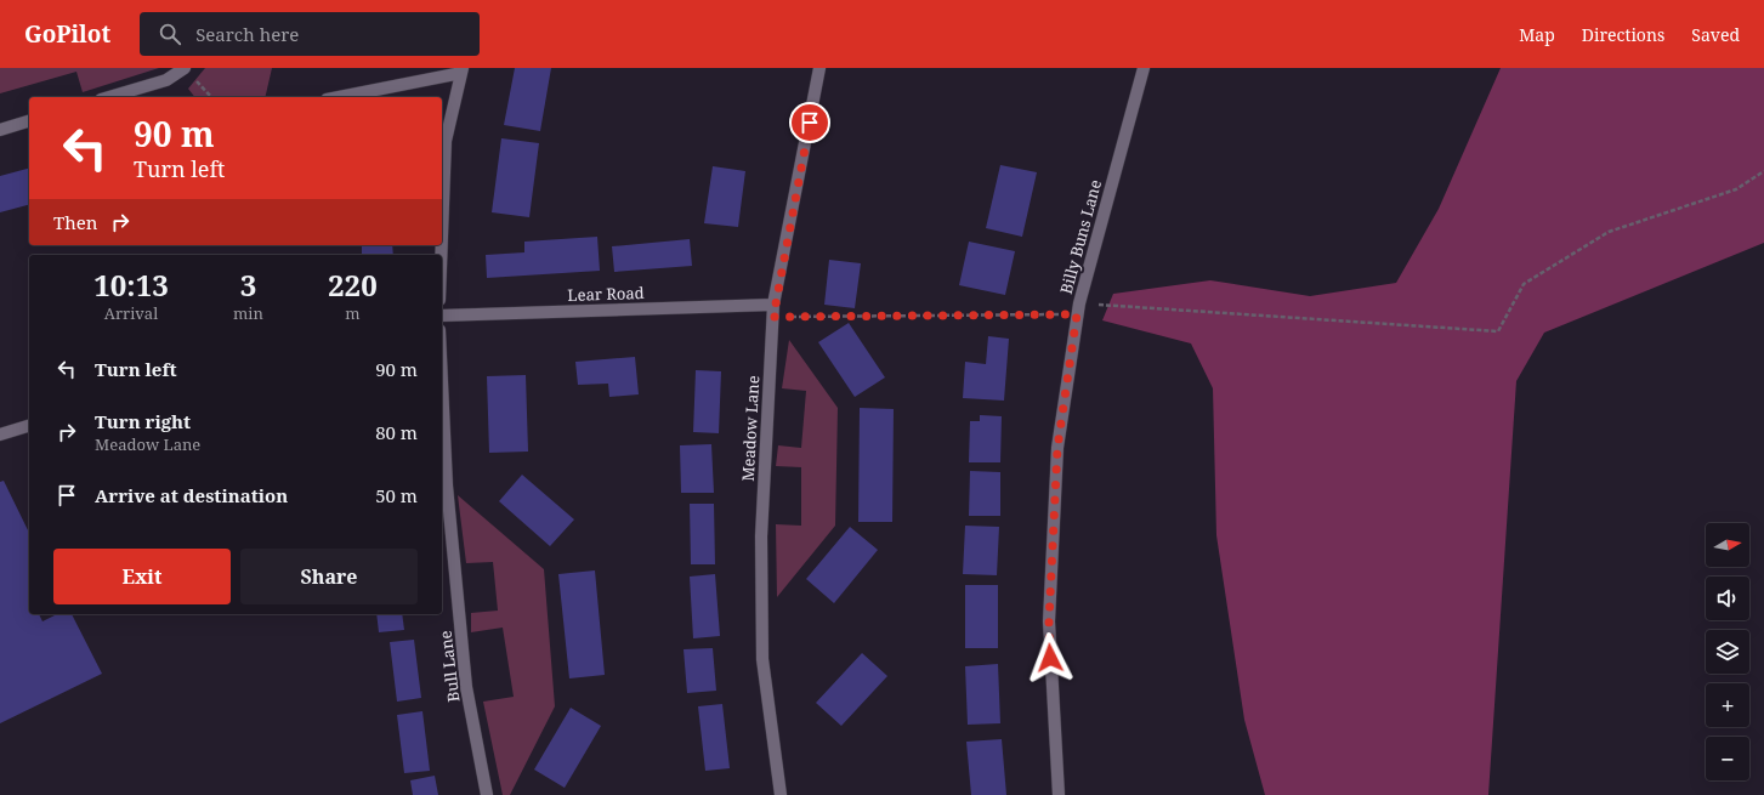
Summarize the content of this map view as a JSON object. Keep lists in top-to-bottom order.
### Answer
{
  "streets": {
    "street": [
      "Billy Buns Lane",
      "Lear Road",
      "Meadow Lane",
      "Bull Lane"
    ]
  },
  "crossings": [
    ["Lear Road", "Meadow Lane"]
  ],
  "north": "right",
  "page": {
    "header": "GoPilot",
    "search": "Search here",
    "nav": ["Map", "Directions", "Saved"],
    "turn": ["90 m", "Turn left"],
    "then": "Then",
    "eta": [
      "10:13",
      "Arrival",
      "3",
      "min",
      "220",
      "m"
    ],
    "list": [
      {
        "name": "Turn left",
        "value": "90 m"
      },
      {
        "name": "Turn right",
        "note": "Meadow Lane",
        "value": "80 m"
      },
      {
        "name": "Arrive at destination",
        "value": "50 m"
      }
    ],
    "map_buttons": ["+", "−"],
    "buttons": ["Exit", "Share"]
  }
}
